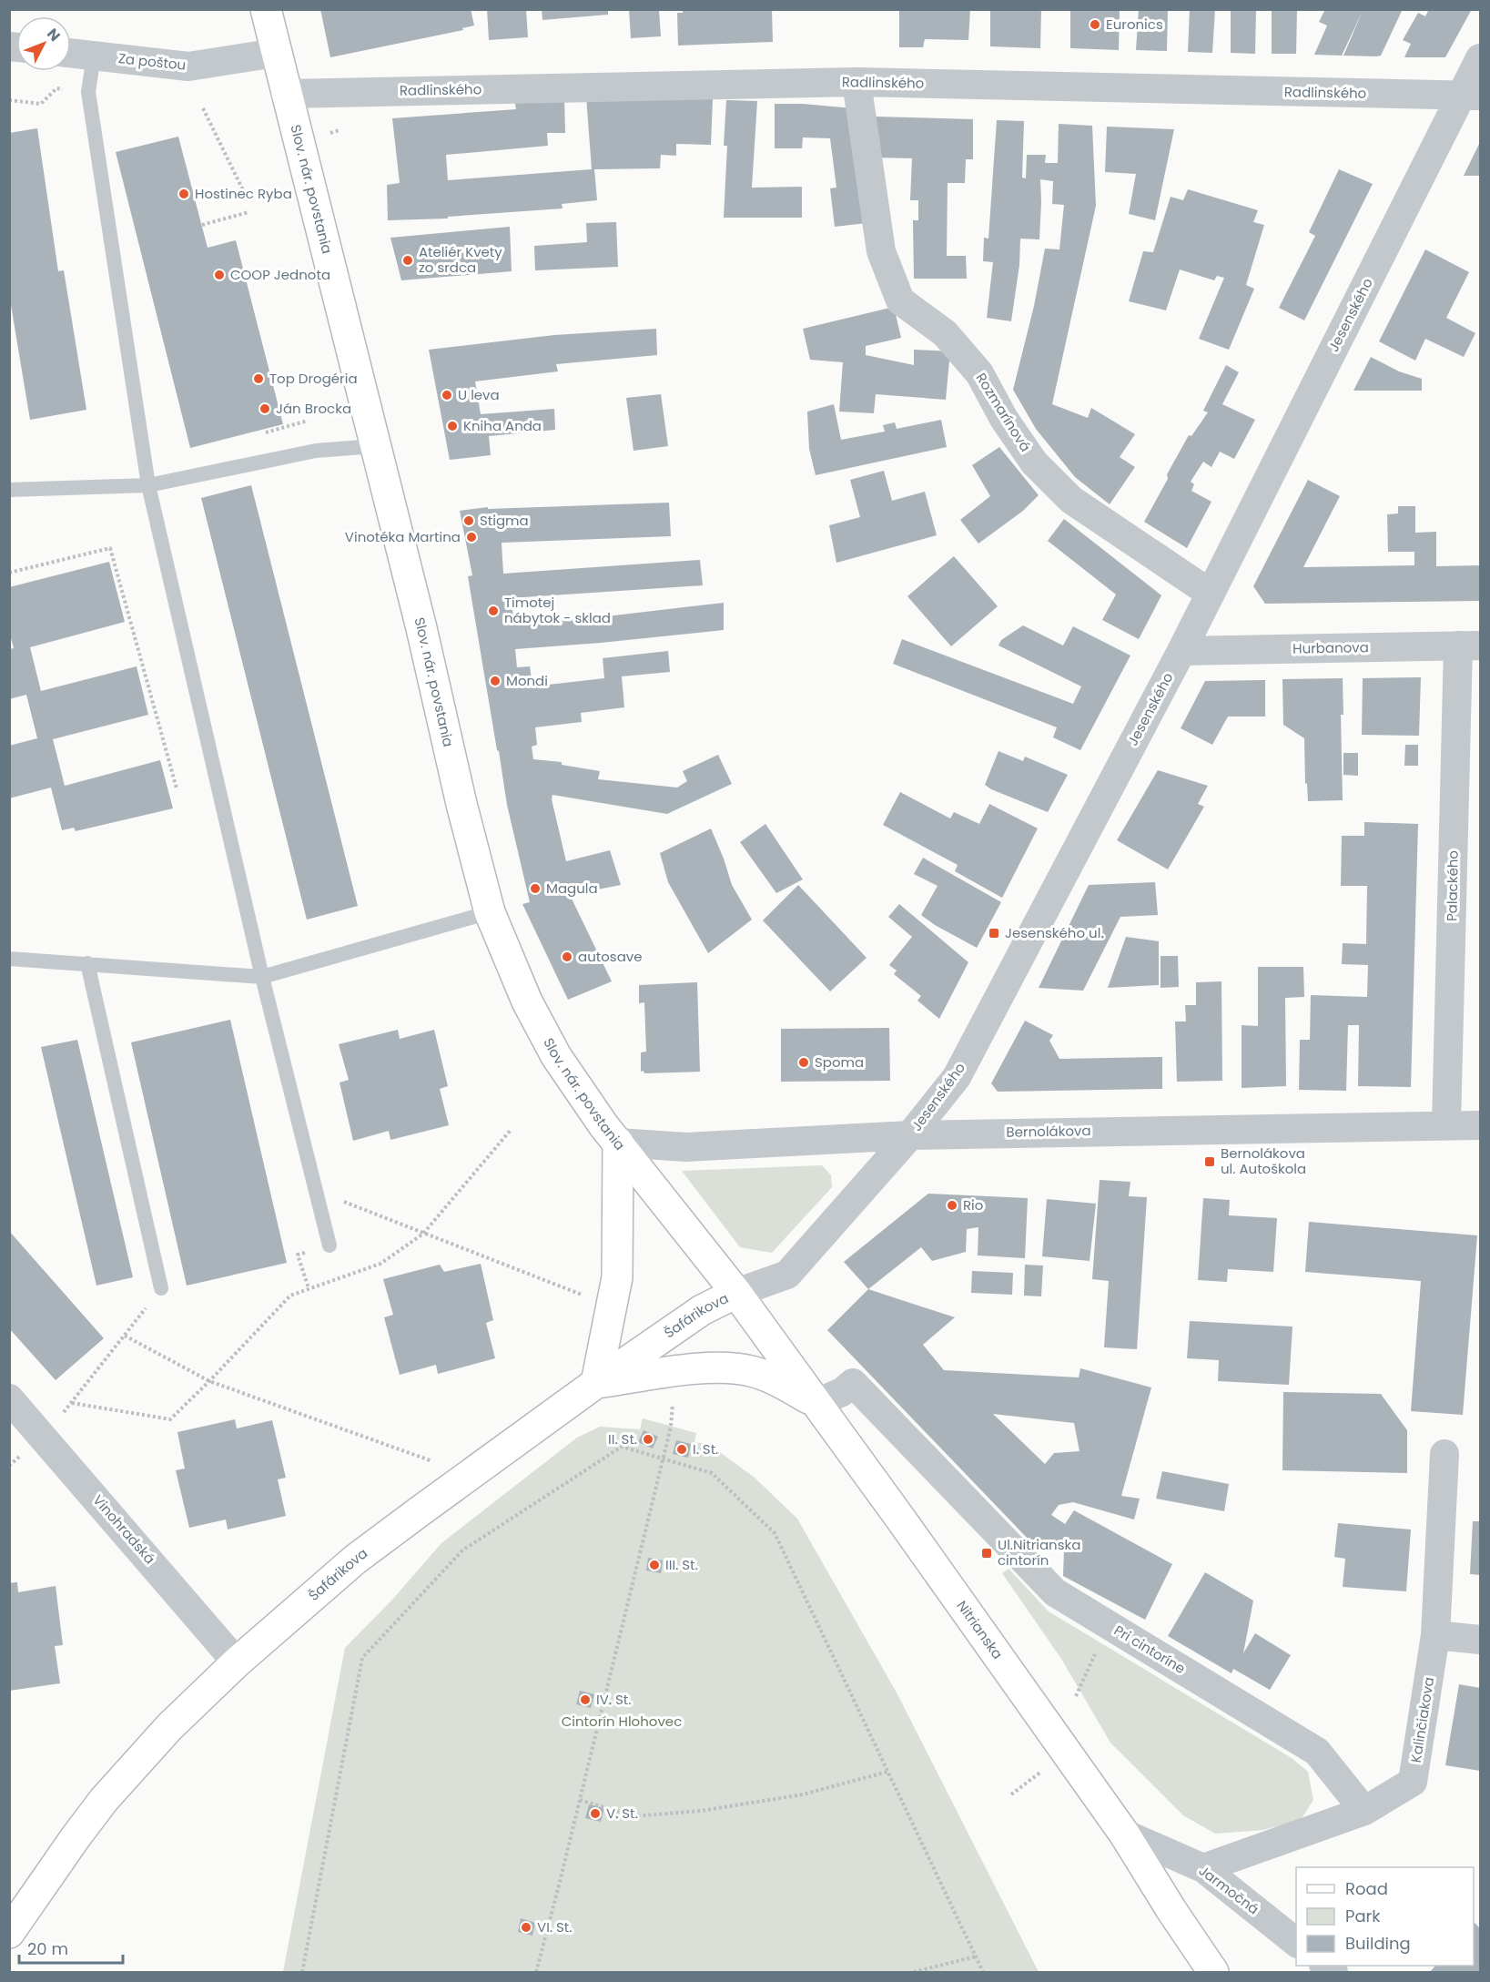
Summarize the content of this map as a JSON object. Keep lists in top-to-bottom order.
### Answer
{
  "streets": {
    "main road": ["Slov. nár. povstania", "Šafárikova", "Nitrianska"],
    "street": [
      "Za poštou",
      "Radlinského",
      "Jesenského",
      "Rozmarínová",
      "Hurbanova",
      "Palackého",
      "Bernolákova",
      "Vinohradská",
      "Pri cintoríne",
      "Kalinčiakova",
      "Jarmočná"
    ]
  },
  "crossings": [
    ["Za poštou", "Slov. nár. povstania"],
    ["Radlinského", "Slov. nár. povstania"],
    ["Radlinského", "Jesenského"],
    ["Radlinského", "Rozmarínová"],
    ["Slov. nár. povstania", "Jesenského"],
    ["Slov. nár. povstania", "Bernolákova"],
    ["Slov. nár. povstania", "Šafárikova"],
    ["Slov. nár. povstania", "Nitrianska"],
    ["Jesenského", "Rozmarínová"],
    ["Jesenského", "Hurbanova"],
    ["Jesenského", "Bernolákova"],
    ["Jesenského", "Šafárikova"],
    ["Jesenského", "Nitrianska"],
    ["Hurbanova", "Palackého"],
    ["Palackého", "Bernolákova"],
    ["Šafárikova", "Vinohradská"],
    ["Šafárikova", "Nitrianska"],
    ["Nitrianska", "Pri cintoríne"],
    ["Nitrianska", "Jarmočná"],
    ["Pri cintoríne", "Kalinčiakova"]
  ],
  "parks": ["Cintorín Hlohovec"],
  "places": {
    "other": [
      "Euronics",
      "Hostinec Ryba",
      "Ateliér Kvety zo srdca",
      "COOP Jednota",
      "Top Drogéria",
      "U leva",
      "Ján Brocka",
      "Kniha Anda",
      "Stigma",
      "Vinotéka Martina",
      "Timotej nábytok - sklad",
      "Mondi",
      "Magula",
      "autosave",
      "Spoma",
      "Rio",
      "II. St.",
      "I. St.",
      "III. St.",
      "IV. St.",
      "V. St.",
      "VI. St."
    ],
    "transit": ["Jesenského ul.", "Bernolákova ul. Autoškola", "Ul.Nitrianska cintorín"]
  },
  "legend": ["Road", "Park", "Building"],
  "scale_bar": "20 m",
  "north": "top right"
}
